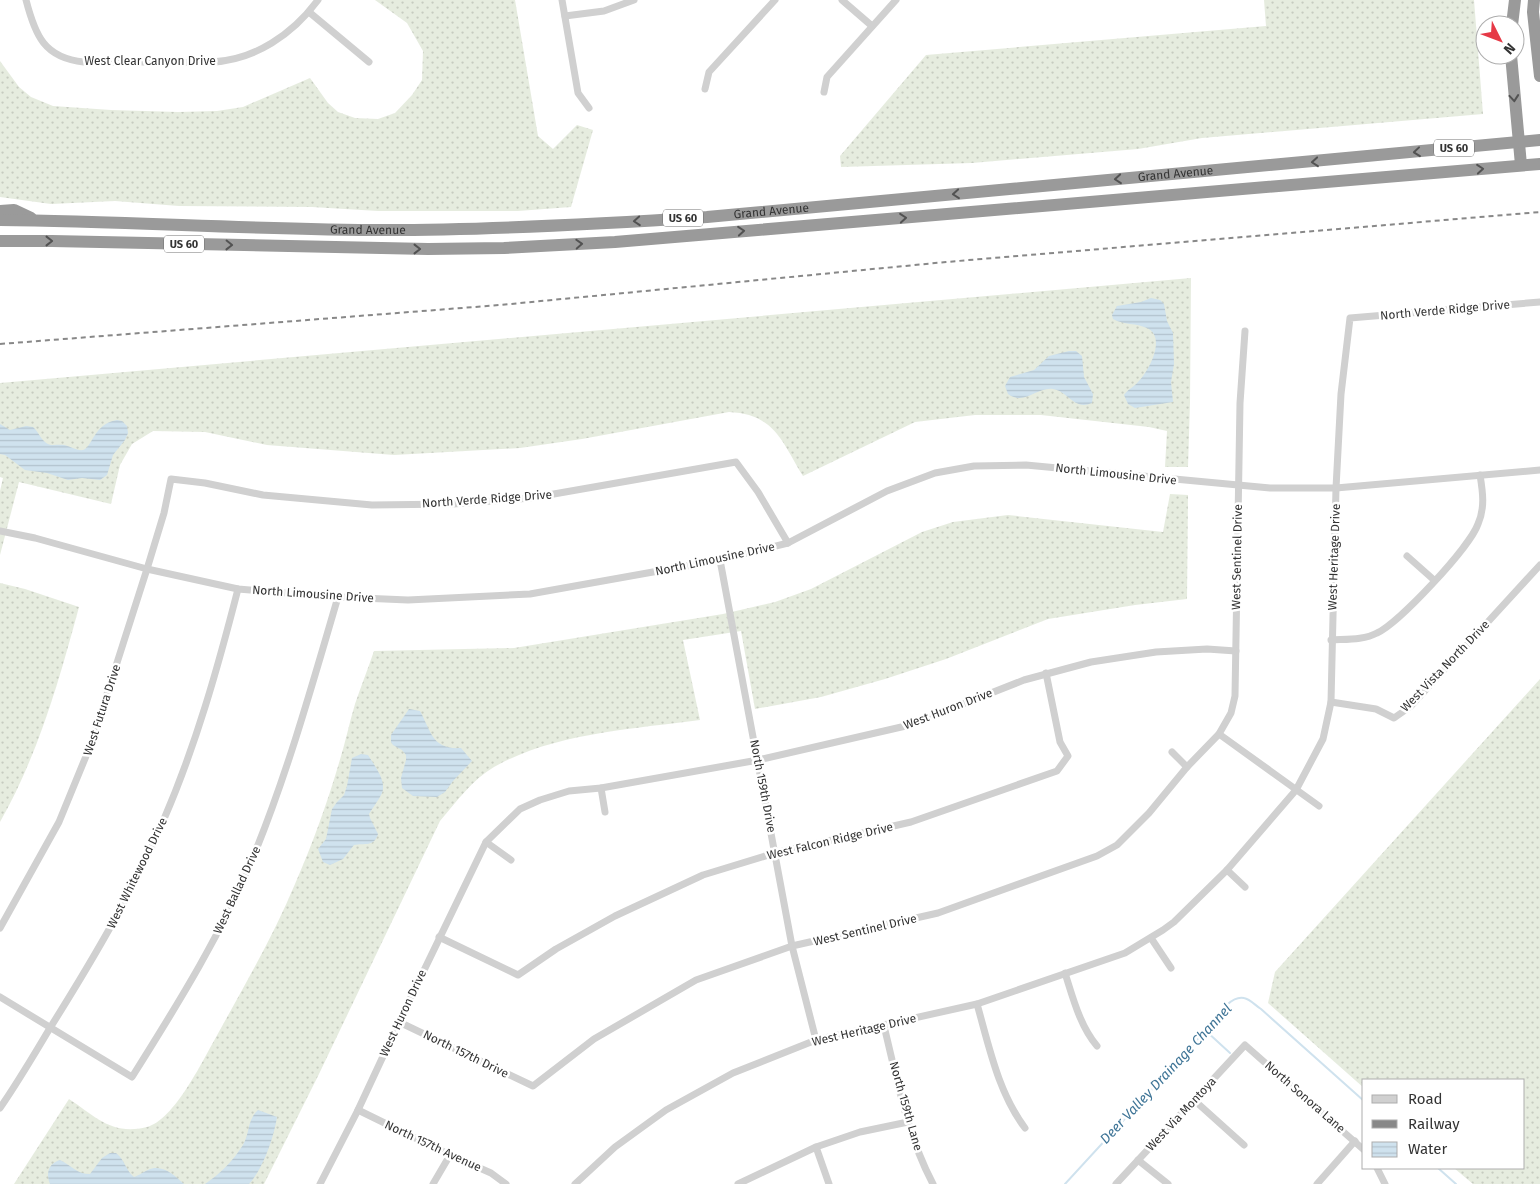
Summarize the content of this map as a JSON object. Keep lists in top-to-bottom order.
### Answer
{
  "streets": {
    "highway": ["US 60", "Grand Avenue"],
    "street": [
      "West Clear Canyon Drive",
      "North Verde Ridge Drive",
      "North Limousine Drive",
      "West Sentinel Drive",
      "West Heritage Drive",
      "West Vista North Drive",
      "West Huron Drive",
      "West Futura Drive",
      "North 159th Drive",
      "West Falcon Ridge Drive",
      "West Whitewood Drive",
      "West Ballad Drive",
      "North 157th Drive",
      "North Sonora Lane",
      "North 159th Lane",
      "West Via Montoya",
      "North 157th Avenue"
    ]
  },
  "crossings": [
    ["North Verde Ridge Drive", "North Limousine Drive"],
    ["North Verde Ridge Drive", "West Heritage Drive"],
    ["North Verde Ridge Drive", "West Futura Drive"],
    ["North Limousine Drive", "West Sentinel Drive"],
    ["North Limousine Drive", "West Heritage Drive"],
    ["North Limousine Drive", "West Futura Drive"],
    ["North Limousine Drive", "North 159th Drive"],
    ["North Limousine Drive", "West Whitewood Drive"],
    ["North Limousine Drive", "West Ballad Drive"],
    ["West Sentinel Drive", "West Huron Drive"],
    ["West Sentinel Drive", "North 159th Drive"],
    ["West Sentinel Drive", "North 157th Drive"],
    ["West Heritage Drive", "West Vista North Drive"],
    ["West Heritage Drive", "North 159th Drive"],
    ["West Heritage Drive", "North 159th Lane"],
    ["West Huron Drive", "North 159th Drive"],
    ["West Huron Drive", "West Falcon Ridge Drive"],
    ["West Huron Drive", "North 157th Drive"],
    ["West Huron Drive", "North 157th Avenue"],
    ["North 159th Drive", "West Falcon Ridge Drive"],
    ["West Whitewood Drive", "West Ballad Drive"],
    ["North Sonora Lane", "West Via Montoya"]
  ],
  "water": ["Deer Valley Drainage Channel"],
  "legend": ["Road", "Railway", "Water"],
  "north": "bottom right"
}
